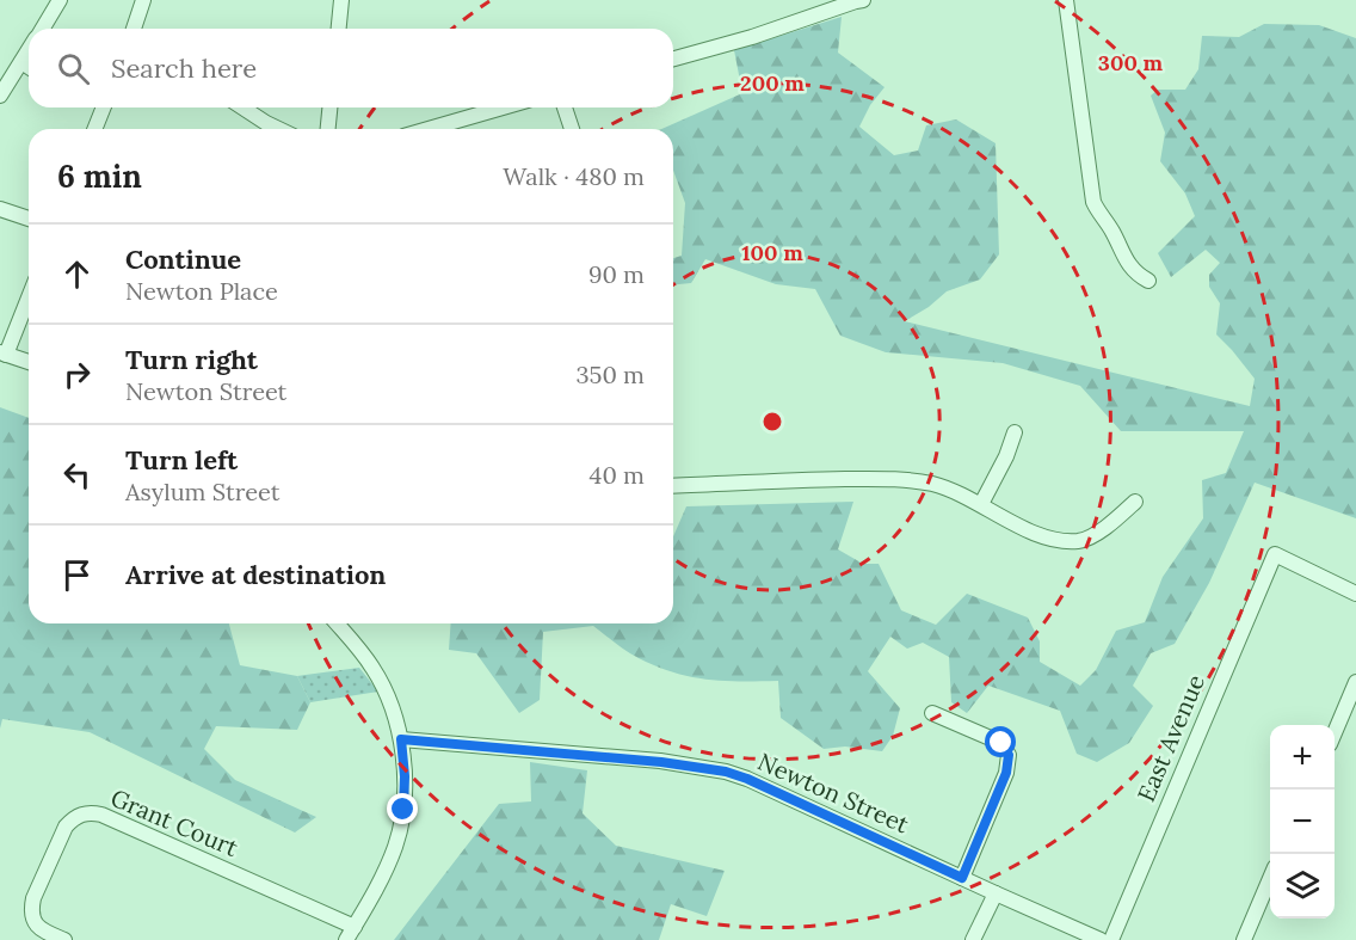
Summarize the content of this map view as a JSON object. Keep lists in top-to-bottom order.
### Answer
{
  "streets": {
    "street": ["East Avenue", "Newton Street", "Grant Court"]
  },
  "page": {
    "search": "Search here",
    "heading": ["6 min", "Walk · 480 m"],
    "list": [
      ["Continue", "Newton Place", "90 m"],
      ["Turn right", "Newton Street", "350 m"],
      ["Turn left", "Asylum Street", "40 m"],
      "Arrive at destination"
    ],
    "map_buttons": ["+", "−"]
  },
  "rings": ["300 m", "200 m", "100 m"]
}
